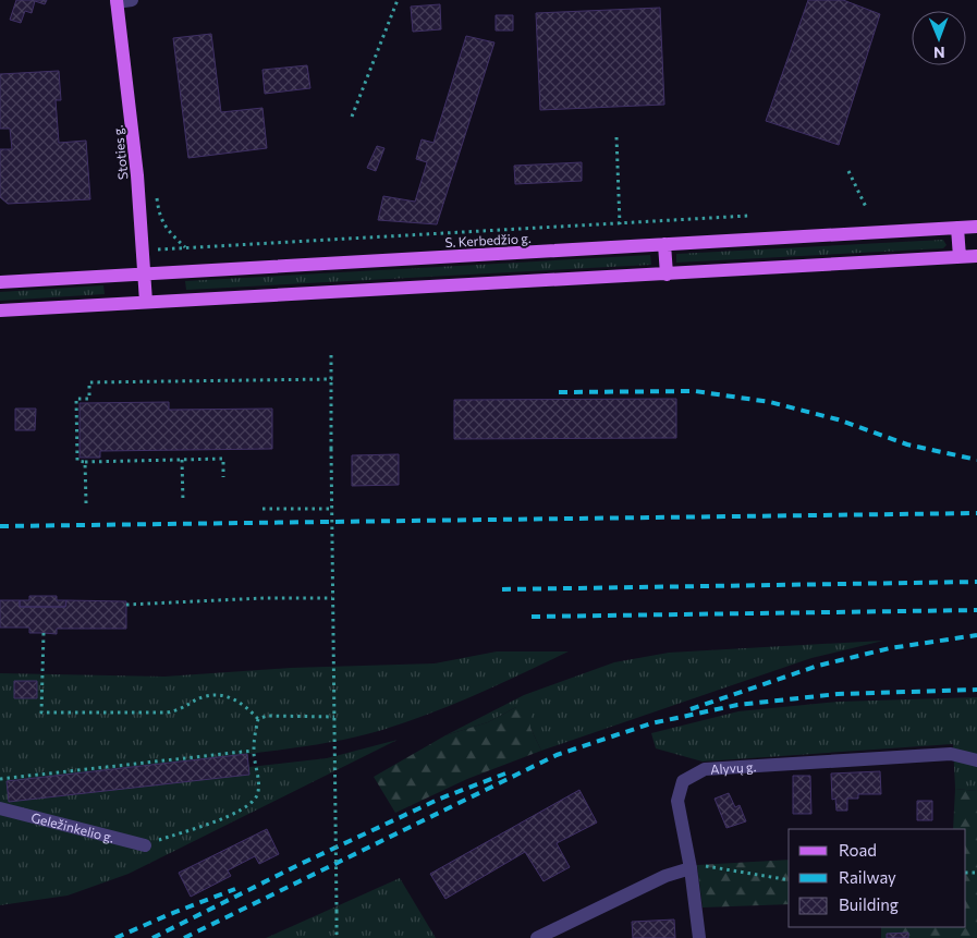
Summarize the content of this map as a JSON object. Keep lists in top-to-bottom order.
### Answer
{
  "streets": {
    "main road": ["Stoties g.", "S. Kerbedžio g."],
    "street": ["Alyvų g.", "Geležinkelio g."]
  },
  "crossings": [
    ["Stoties g.", "S. Kerbedžio g."]
  ],
  "legend": ["Road", "Railway", "Building"],
  "north": "bottom"
}
